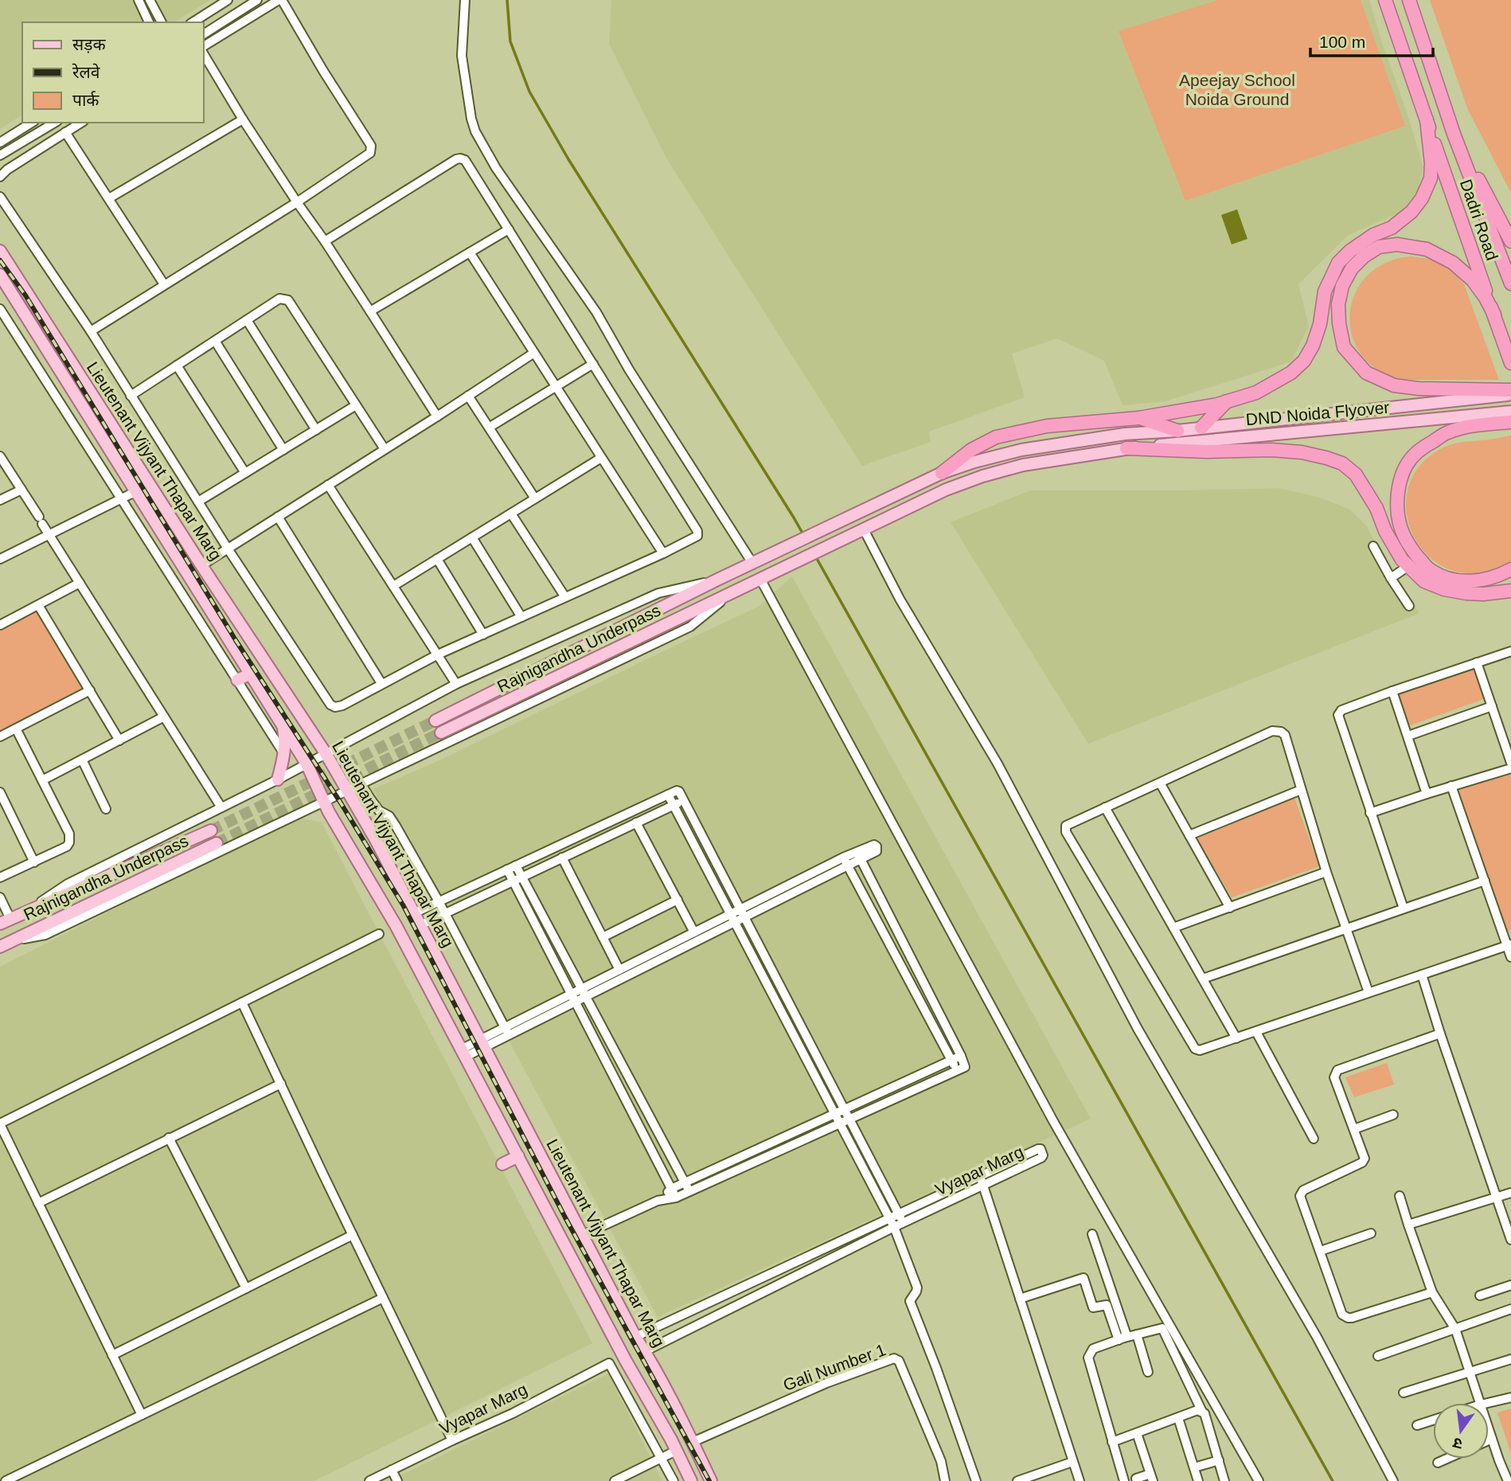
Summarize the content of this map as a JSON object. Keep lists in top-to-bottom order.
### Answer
{
  "streets": {
    "highway": ["Dadri Road"],
    "main road": ["DND Noida Flyover", "Lieutenant Vijyant Thapar Marg", "Rajnigandha Underpass"],
    "street": ["Vyapar Marg", "Gali Number 1"]
  },
  "crossings": [
    ["DND Noida Flyover", "Rajnigandha Underpass"],
    ["Lieutenant Vijyant Thapar Marg", "Vyapar Marg"],
    ["Lieutenant Vijyant Thapar Marg", "Gali Number 1"]
  ],
  "parks": ["Apeejay School Noida Ground"],
  "legend": ["सड़क", "रेलवे", "पार्क"],
  "scale_bar": "100 m",
  "north": "bottom"
}
